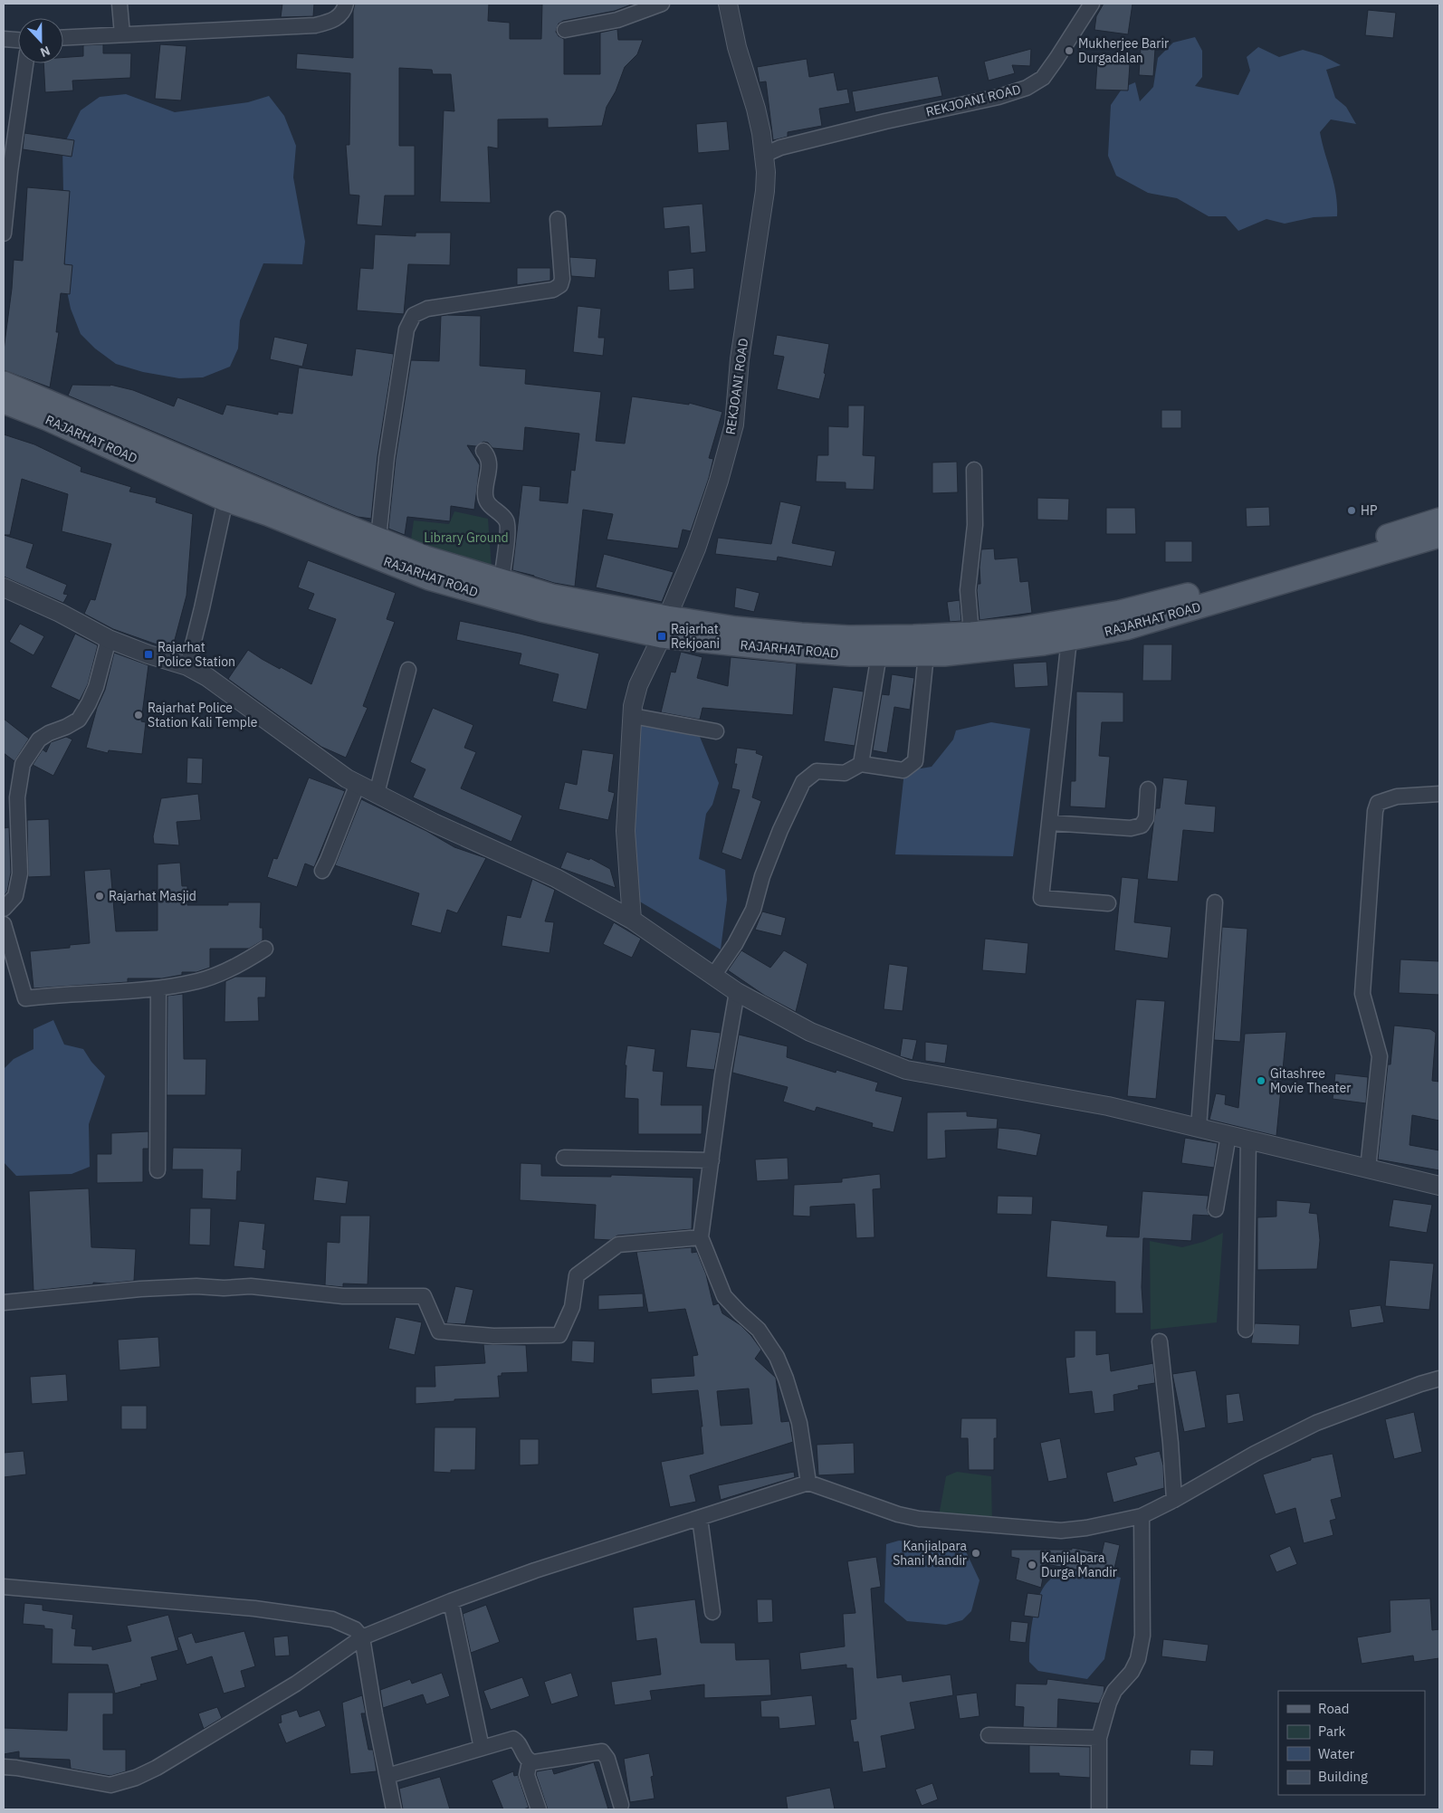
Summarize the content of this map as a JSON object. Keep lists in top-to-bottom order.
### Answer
{
  "streets": {
    "main road": ["RAJARHAT ROAD"],
    "street": ["REKJOANI ROAD"]
  },
  "crossings": [
    ["REKJOANI ROAD", "RAJARHAT ROAD"]
  ],
  "parks": ["Library Ground"],
  "places": {
    "other": [
      "Mukherjee Barir Durgadalan",
      "HP",
      "Rajarhat Police Station Kali Temple",
      "Rajarhat Masjid",
      "Gitashree Movie Theater",
      "Kanjialpara Shani Mandir",
      "Kanjialpara Durga Mandir"
    ],
    "transit": ["Rajarhat Rekjoani", "Rajarhat Police Station"]
  },
  "legend": [
    "Road",
    "Park",
    "Water",
    "Building"
  ],
  "north": "bottom"
}
